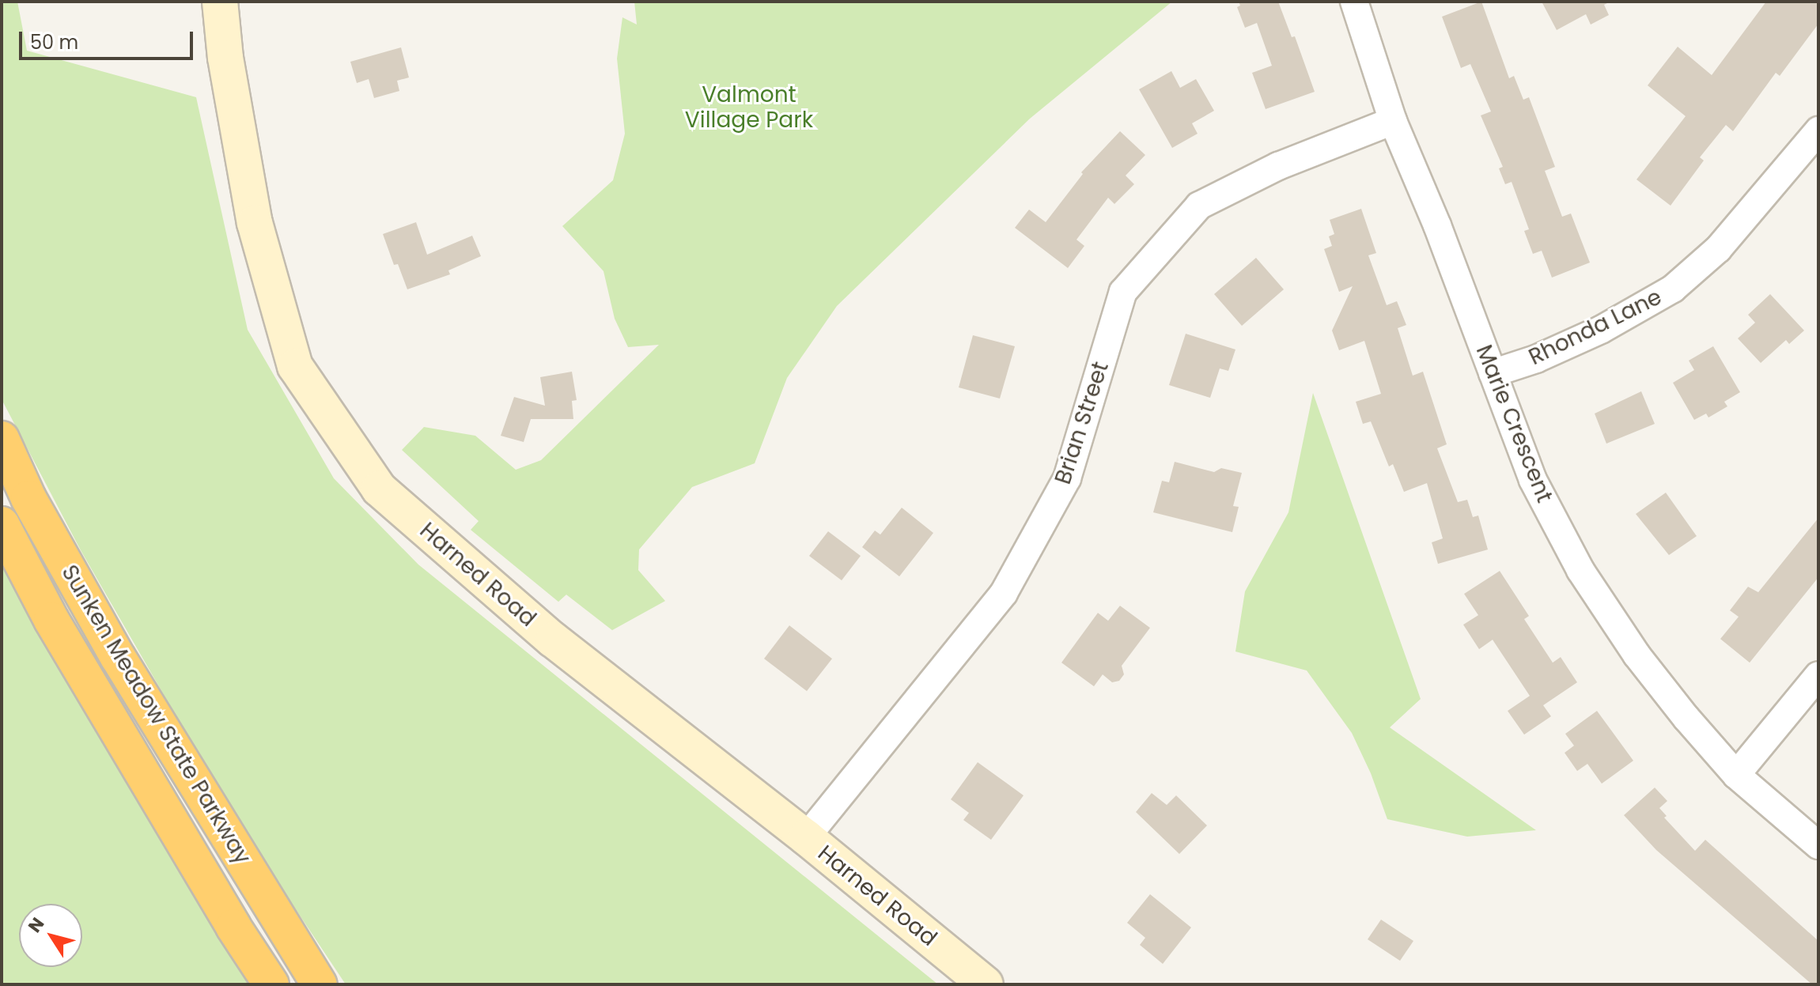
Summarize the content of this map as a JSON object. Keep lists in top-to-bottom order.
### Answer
{
  "streets": {
    "highway": ["Sunken Meadow State Parkway"],
    "main road": ["Harned Road"],
    "street": ["Rhonda Lane", "Brian Street", "Marie Crescent"]
  },
  "crossings": [
    ["Rhonda Lane", "Marie Crescent"],
    ["Brian Street", "Marie Crescent"],
    ["Brian Street", "Harned Road"]
  ],
  "parks": ["Valmont Village Park"],
  "scale_bar": "50 m",
  "north": "top left"
}
